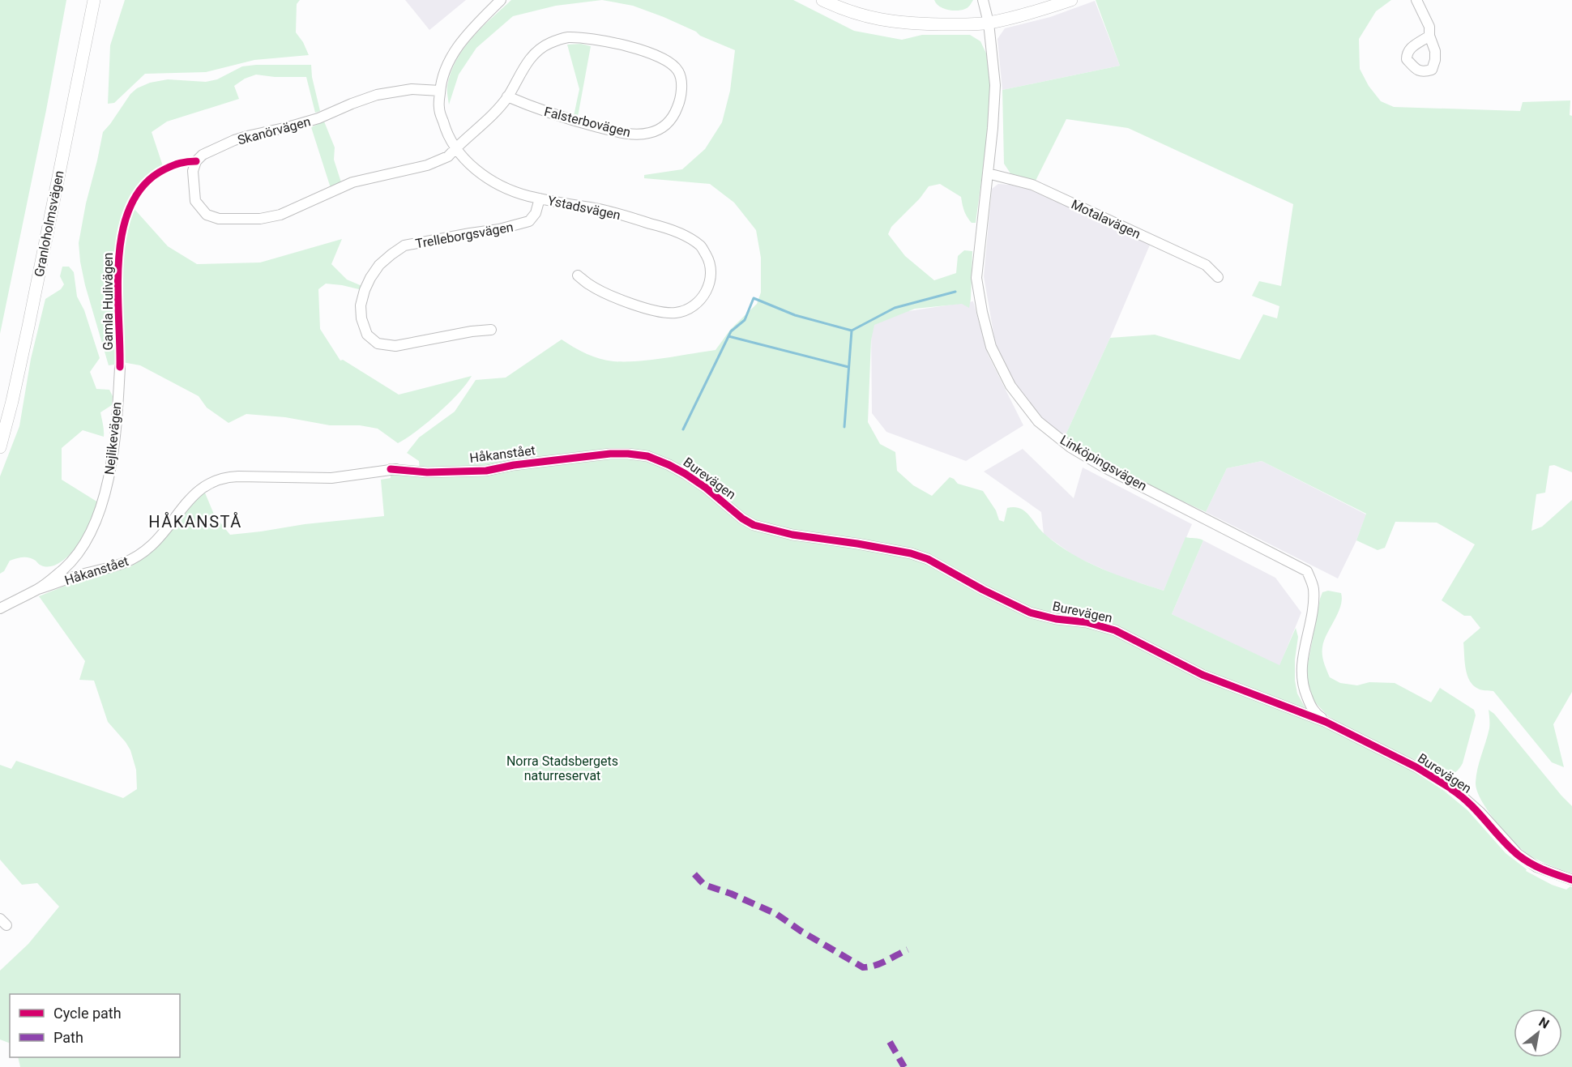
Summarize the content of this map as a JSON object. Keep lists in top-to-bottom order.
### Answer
{
  "streets": {
    "street": [
      "Falsterbovägen",
      "Skanörvägen",
      "Ystadsvägen",
      "Motalavägen",
      "Granloholmsvägen",
      "Trelleborgsvägen",
      "Nejlikevägen",
      "Håkanstået",
      "Linköpingsvägen",
      "Burevägen"
    ],
    "cycle path": ["Gamla Hulivägen"]
  },
  "crossings": [
    ["Falsterbovägen", "Skanörvägen"],
    ["Falsterbovägen", "Ystadsvägen"],
    ["Skanörvägen", "Ystadsvägen"],
    ["Ystadsvägen", "Trelleborgsvägen"],
    ["Motalavägen", "Linköpingsvägen"],
    ["Nejlikevägen", "Håkanstået"],
    ["Håkanstået", "Burevägen"],
    ["Linköpingsvägen", "Burevägen"]
  ],
  "districts": ["HÅKANSTÅ"],
  "parks": ["Norra Stadsbergets naturreservat"],
  "legend": ["Cycle path", "Path"],
  "north": "top right"
}
